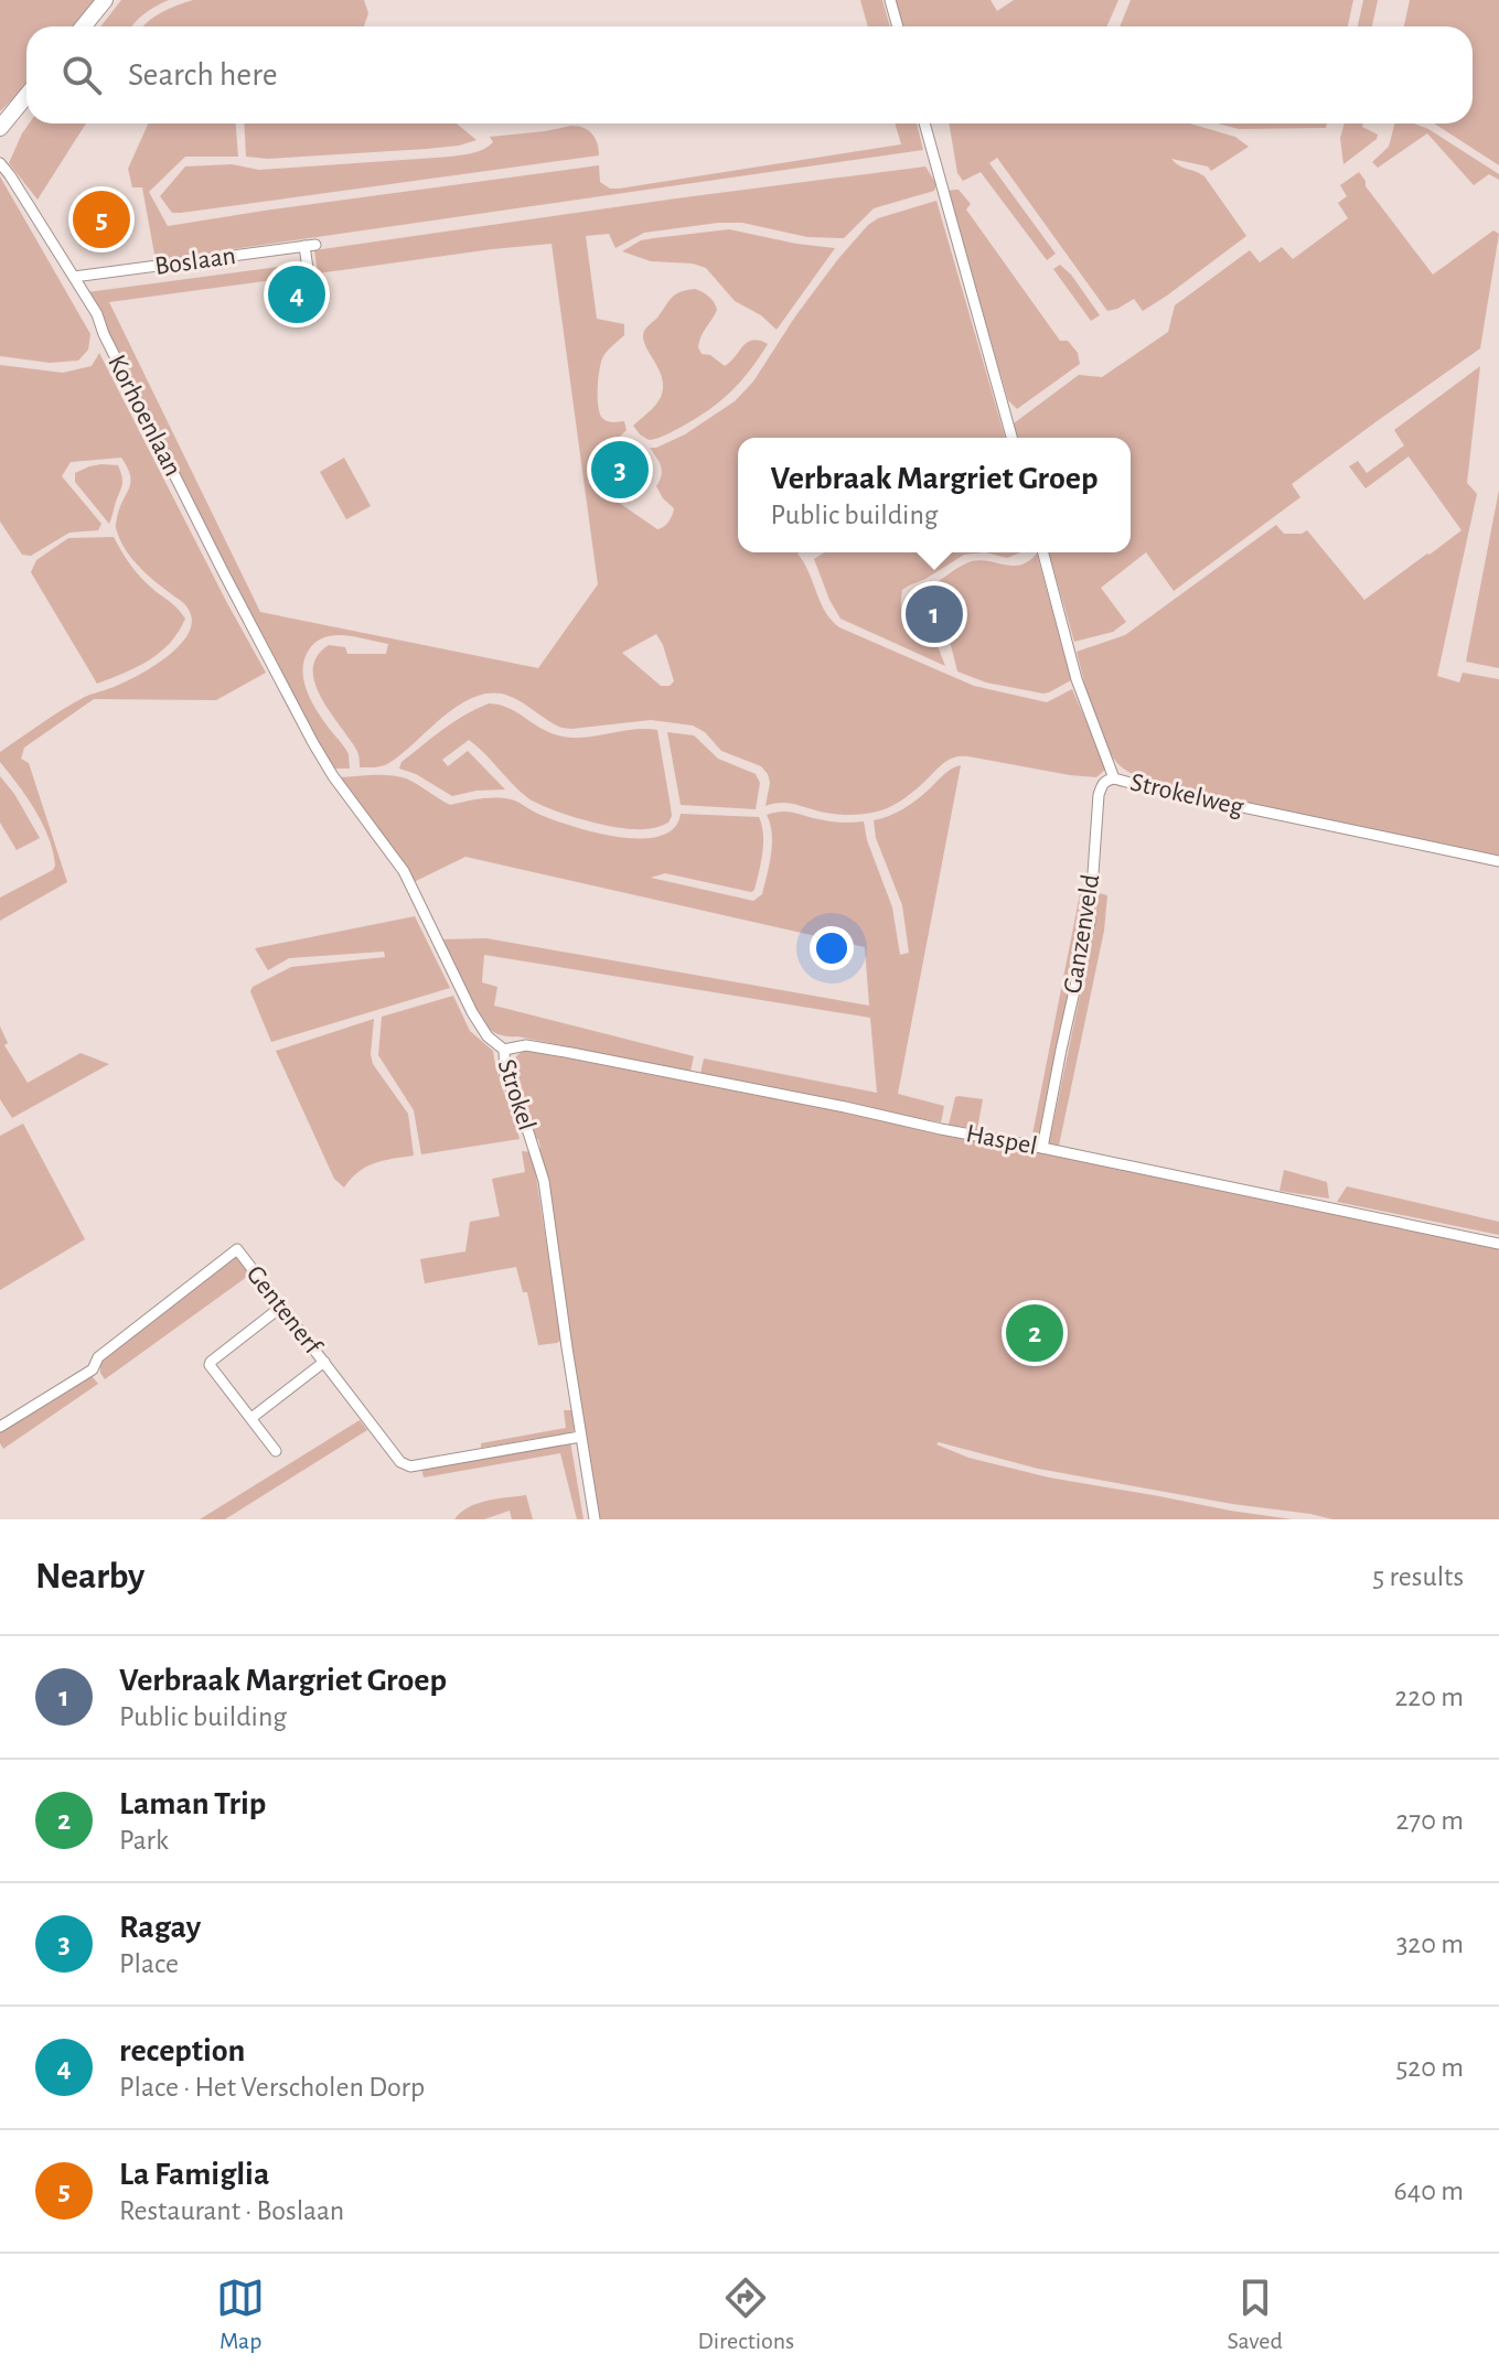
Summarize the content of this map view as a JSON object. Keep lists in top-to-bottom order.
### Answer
{
  "streets": {
    "street": [
      "Boslaan",
      "Korhoenlaan",
      "Strokelweg",
      "Ganzenveld",
      "Strokel",
      "Haspel",
      "Gentenerf"
    ]
  },
  "crossings": [
    ["Boslaan", "Korhoenlaan"],
    ["Korhoenlaan", "Strokel"],
    ["Strokelweg", "Ganzenveld"],
    ["Ganzenveld", "Haspel"],
    ["Strokel", "Haspel"],
    ["Strokel", "Gentenerf"]
  ],
  "page": {
    "search": "Search here",
    "pins": [
      "5",
      "4",
      "3",
      "1",
      "2"
    ],
    "popup": ["Verbraak Margriet Groep", "Public building"],
    "heading": ["Nearby", "5 results"],
    "list": [
      {
        "mark": "1",
        "name": "Verbraak Margriet Groep",
        "note": "Public building",
        "value": "220 m"
      },
      {
        "mark": "2",
        "name": "Laman Trip",
        "note": "Park",
        "value": "270 m"
      },
      {
        "mark": "3",
        "name": "Ragay",
        "note": "Place",
        "value": "320 m"
      },
      {
        "mark": "4",
        "name": "reception",
        "note": "Place · Het Verscholen Dorp",
        "value": "520 m"
      },
      {
        "mark": "5",
        "name": "La Famiglia",
        "note": "Restaurant · Boslaan",
        "value": "640 m"
      }
    ],
    "nav": ["Map", "Directions", "Saved"]
  }
}
